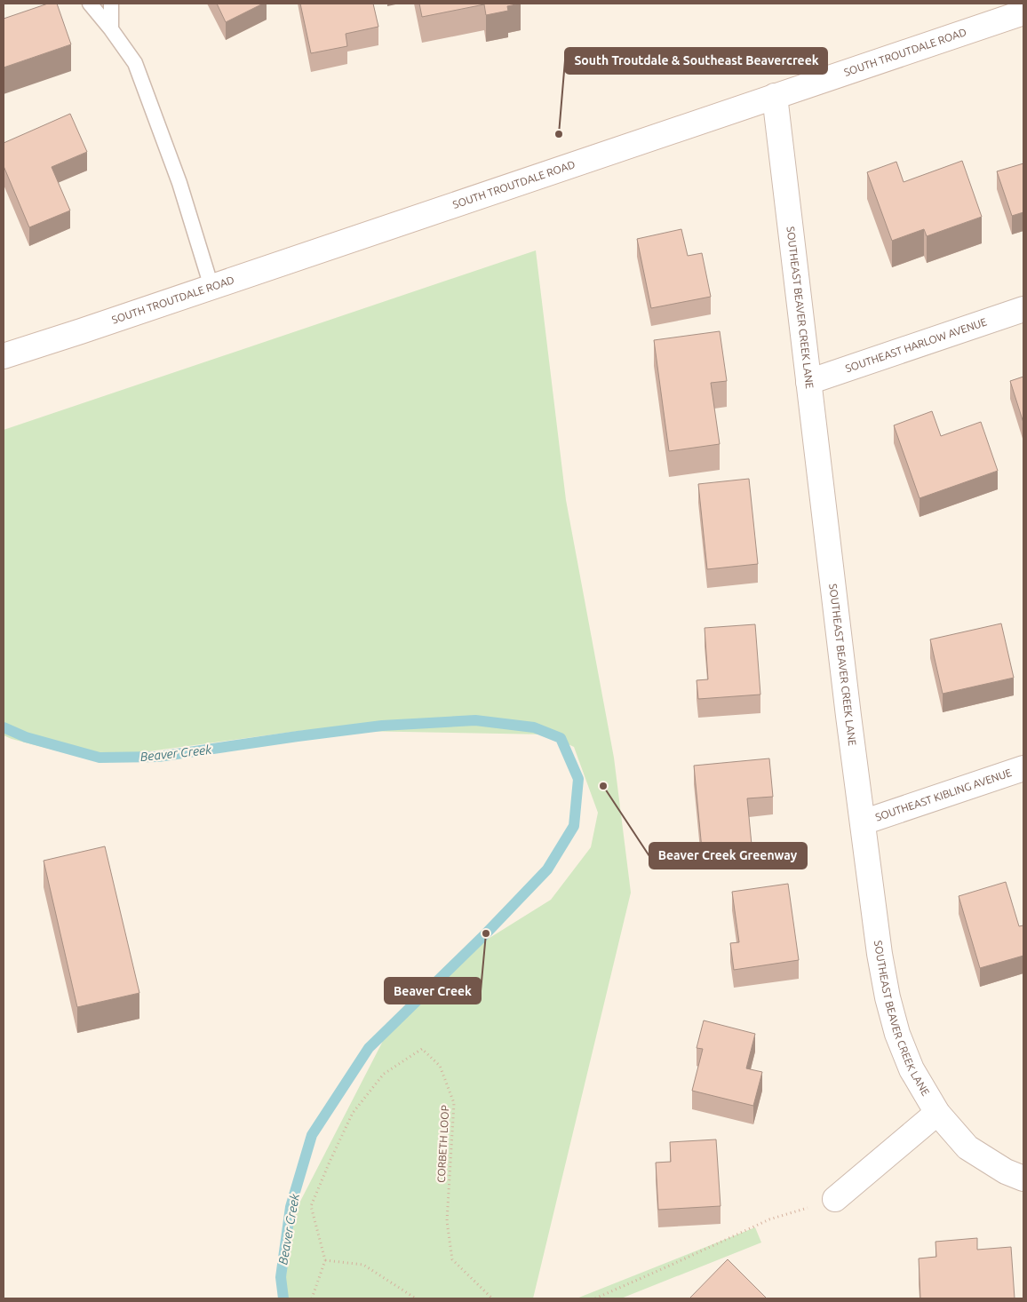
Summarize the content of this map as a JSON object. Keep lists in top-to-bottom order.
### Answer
{
  "streets": {
    "street": [
      "SOUTH TROUTDALE ROAD",
      "SOUTHEAST BEAVER CREEK LANE",
      "SOUTHEAST HARLOW AVENUE",
      "SOUTHEAST KIBLING AVENUE"
    ],
    "path": ["CORBETH LOOP"]
  },
  "crossings": [
    ["SOUTH TROUTDALE ROAD", "SOUTHEAST BEAVER CREEK LANE"],
    ["SOUTHEAST BEAVER CREEK LANE", "SOUTHEAST HARLOW AVENUE"],
    ["SOUTHEAST BEAVER CREEK LANE", "SOUTHEAST KIBLING AVENUE"]
  ],
  "water": ["Beaver Creek"],
  "places": ["South Troutdale & Southeast Beavercreek", "Beaver Creek Greenway", "Beaver Creek"]
}
